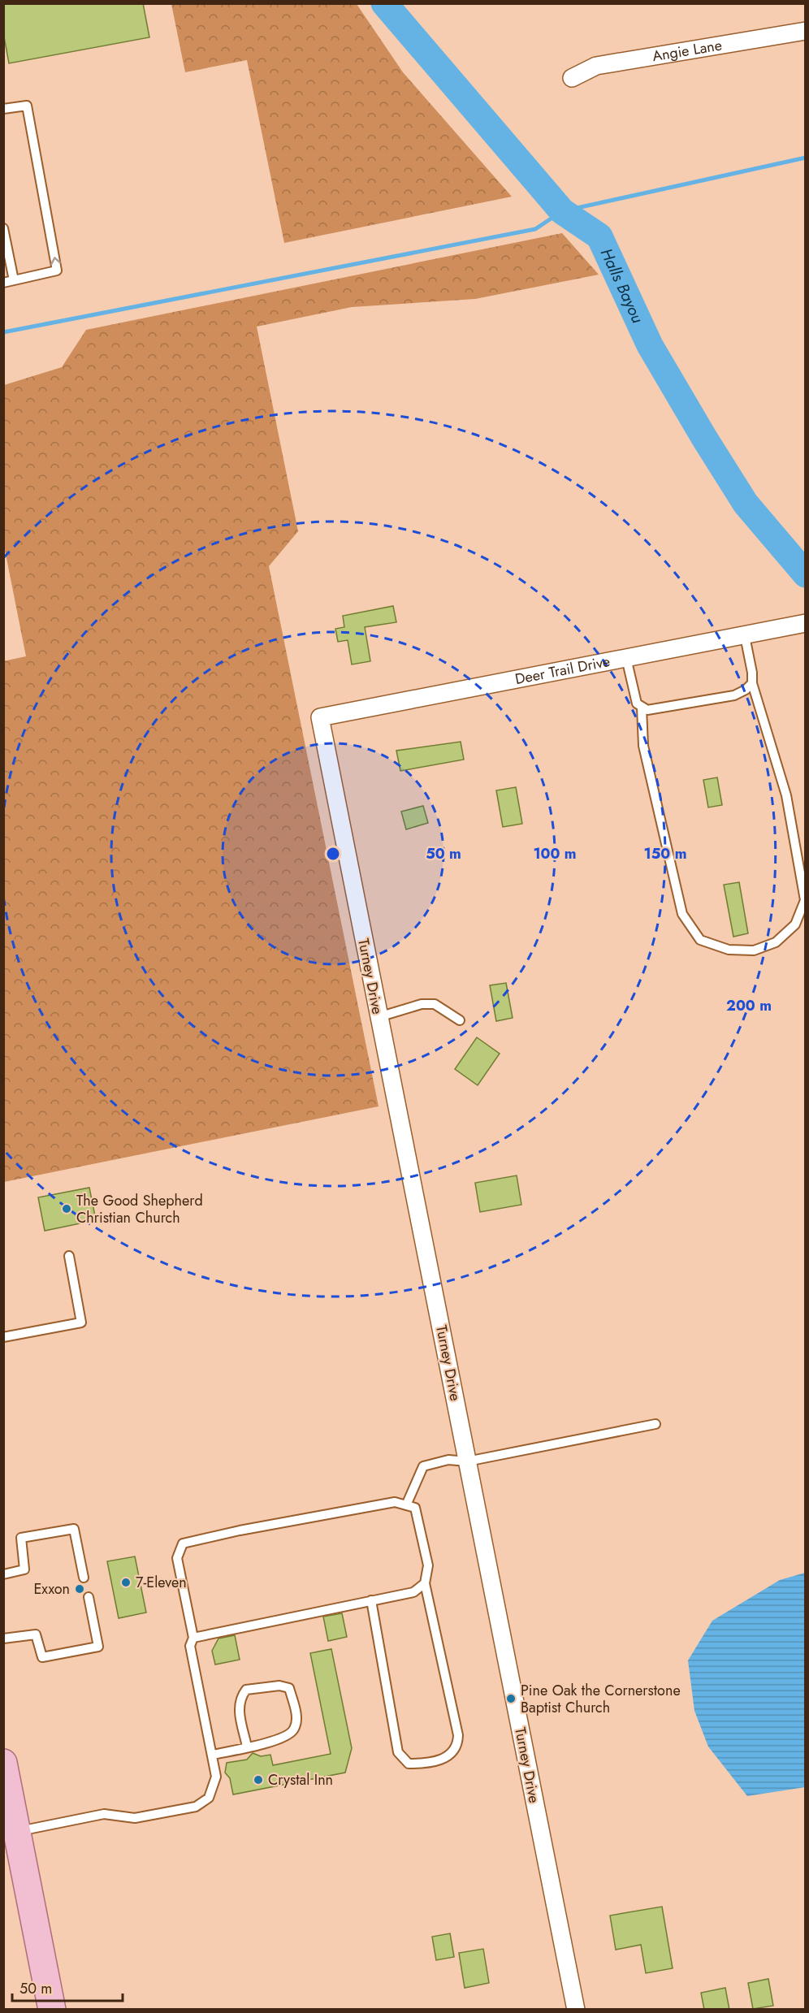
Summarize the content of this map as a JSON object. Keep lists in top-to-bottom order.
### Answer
{
  "streets": {
    "street": ["Angie Lane", "Deer Trail Drive", "Turney Drive"]
  },
  "crossings": [
    ["Deer Trail Drive", "Turney Drive"]
  ],
  "water": ["Halls Bayou"],
  "places": [
    "The Good Shepherd Christian Church",
    "7-Eleven",
    "Exxon",
    "Pine Oak the Cornerstone Baptist Church",
    "Crystal Inn"
  ],
  "scale_bar": "50 m",
  "rings": [
    "50 m",
    "100 m",
    "150 m",
    "200 m"
  ]
}
